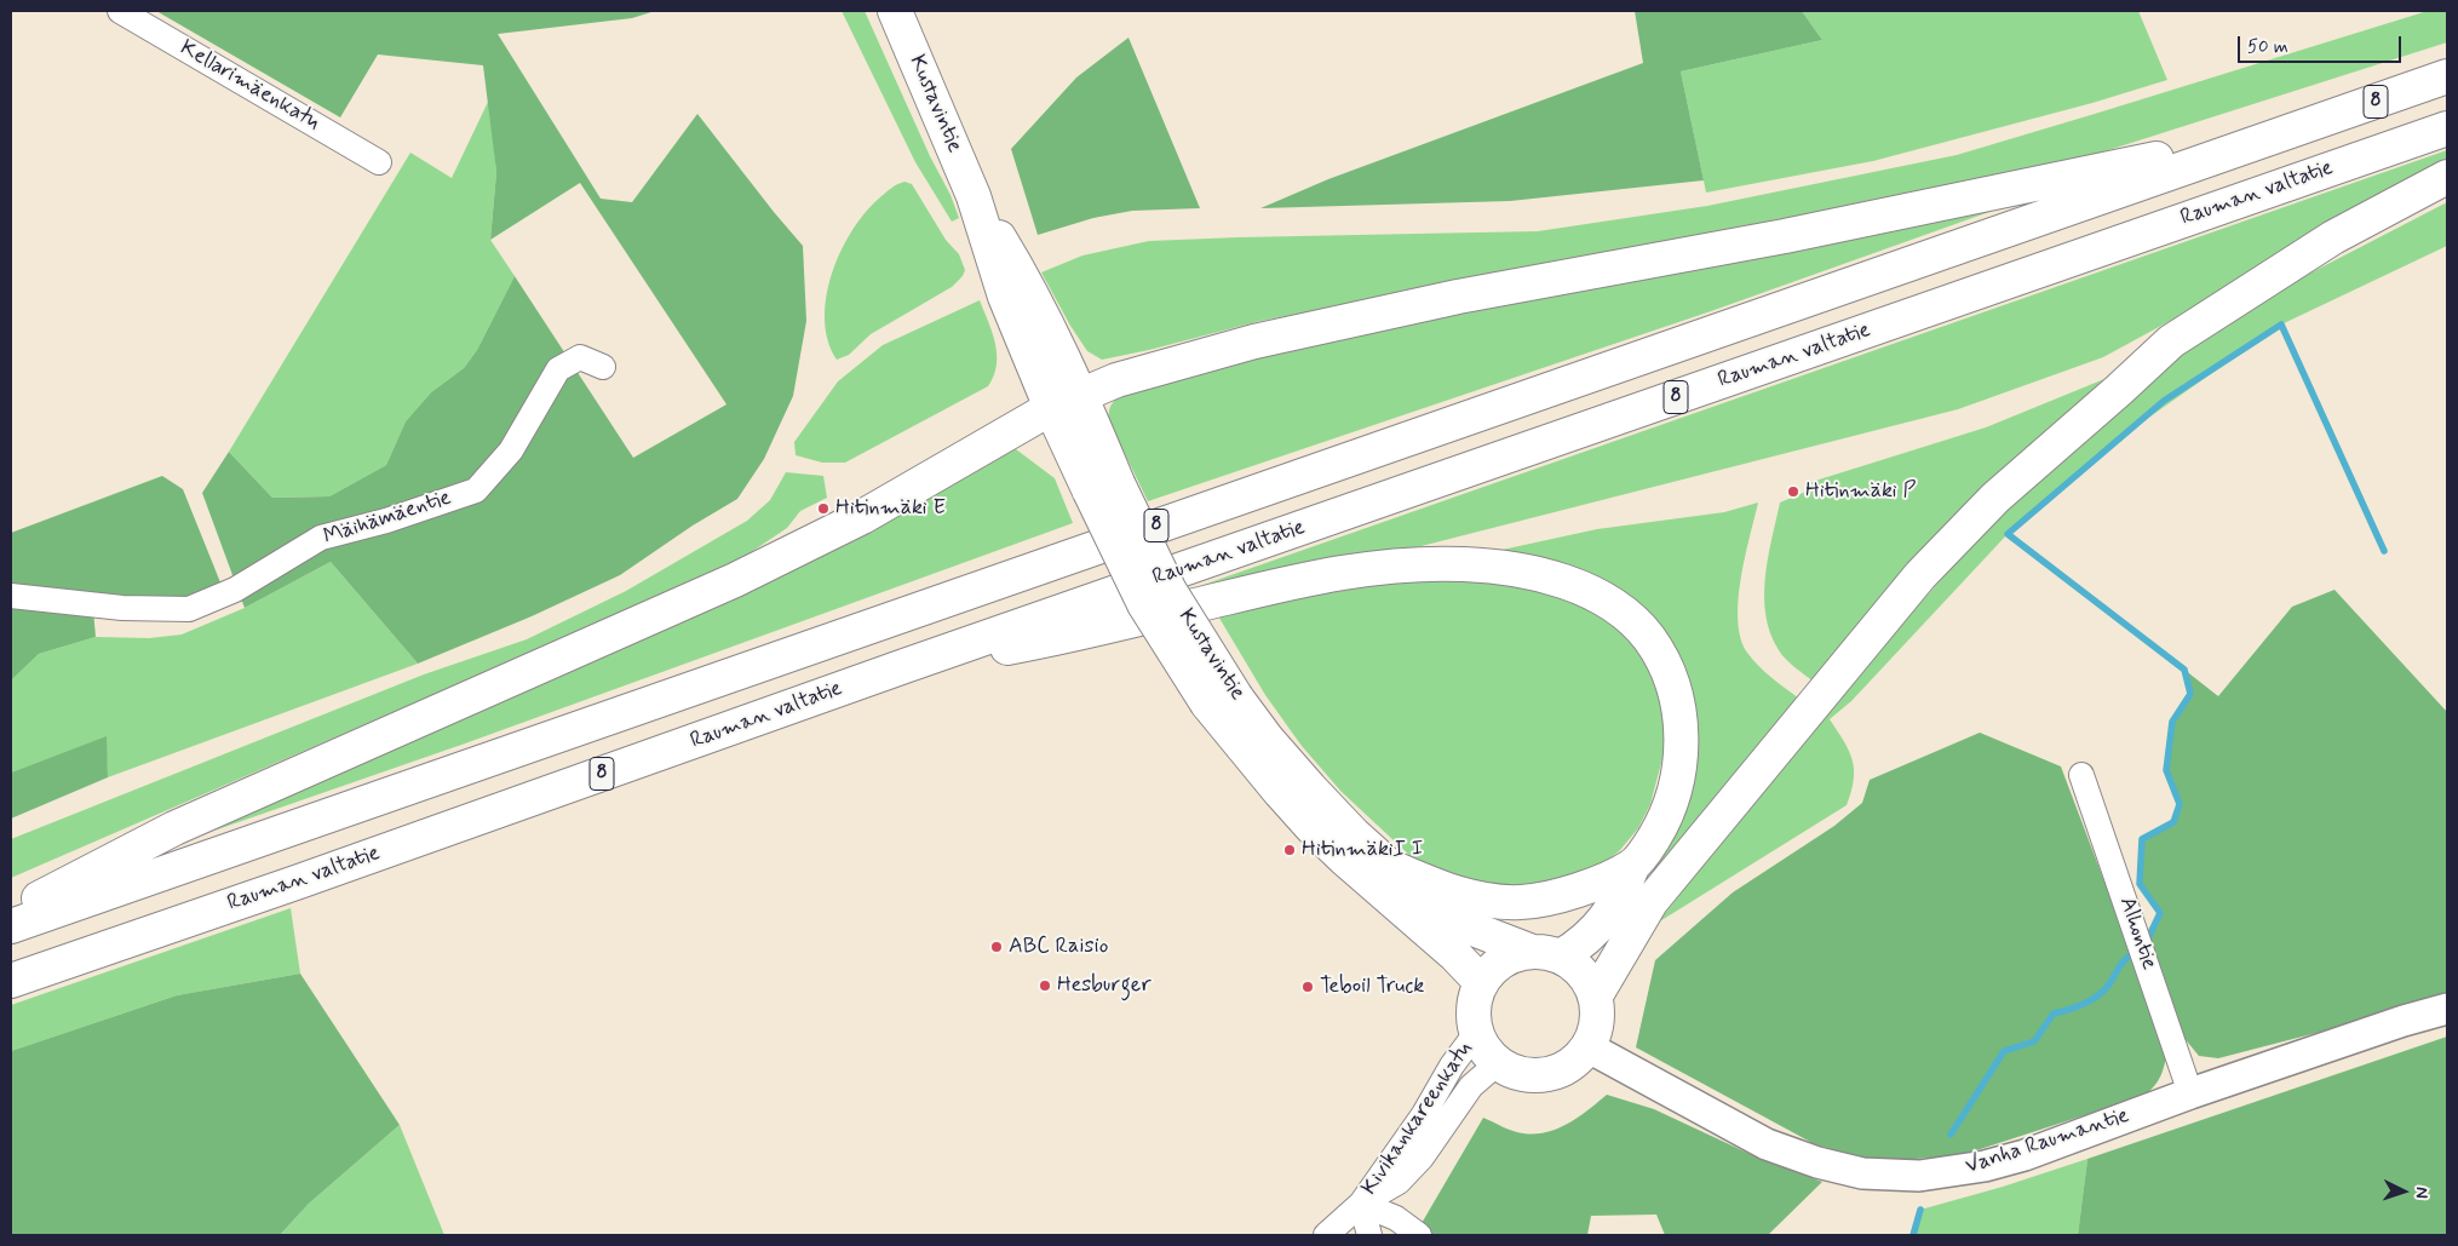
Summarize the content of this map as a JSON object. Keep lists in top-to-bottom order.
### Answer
{
  "streets": {
    "main road": ["8", "Kustavintie", "Rauman valtatie"],
    "street": [
      "Kellarimäenkatu",
      "Mäihämäentie",
      "Alhontie",
      "Kivikankareenkatu",
      "Vanha Raumantie"
    ]
  },
  "crossings": [
    ["Kustavintie", "Kivikankareenkatu"],
    ["Kustavintie", "Vanha Raumantie"],
    ["Alhontie", "Vanha Raumantie"],
    ["Kivikankareenkatu", "Vanha Raumantie"]
  ],
  "places": [
    "Hitinmäki P",
    "Hitinmäki E",
    "HitinmäkiI I",
    "ABC Raisio",
    "Hesburger",
    "Teboil Truck"
  ],
  "scale_bar": "50 m",
  "north": "right"
}
